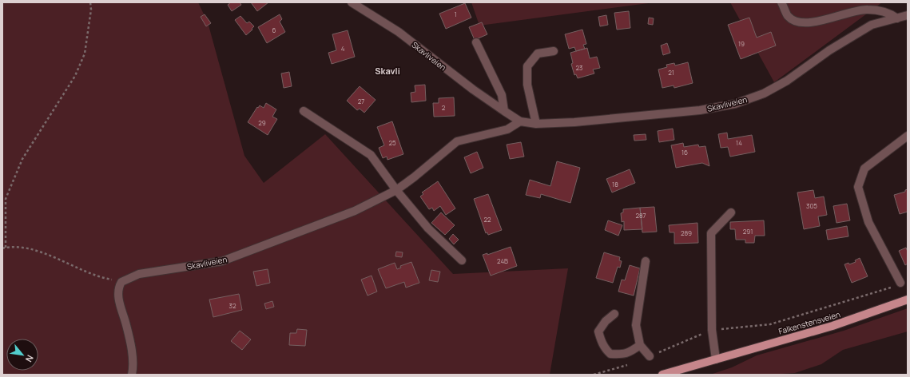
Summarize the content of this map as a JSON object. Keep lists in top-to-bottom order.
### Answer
{
  "streets": {
    "main road": ["Falkenstensveien"],
    "street": ["Skavliveien"]
  },
  "districts": ["Skavli"],
  "house_numbers": [
    "1",
    "6",
    "19",
    "4",
    "23",
    "21",
    "27",
    "2",
    "29",
    "25",
    "14",
    "16",
    "18",
    "305",
    "287",
    "22",
    "291",
    "289",
    "24B",
    "32"
  ],
  "north": "bottom right"
}
